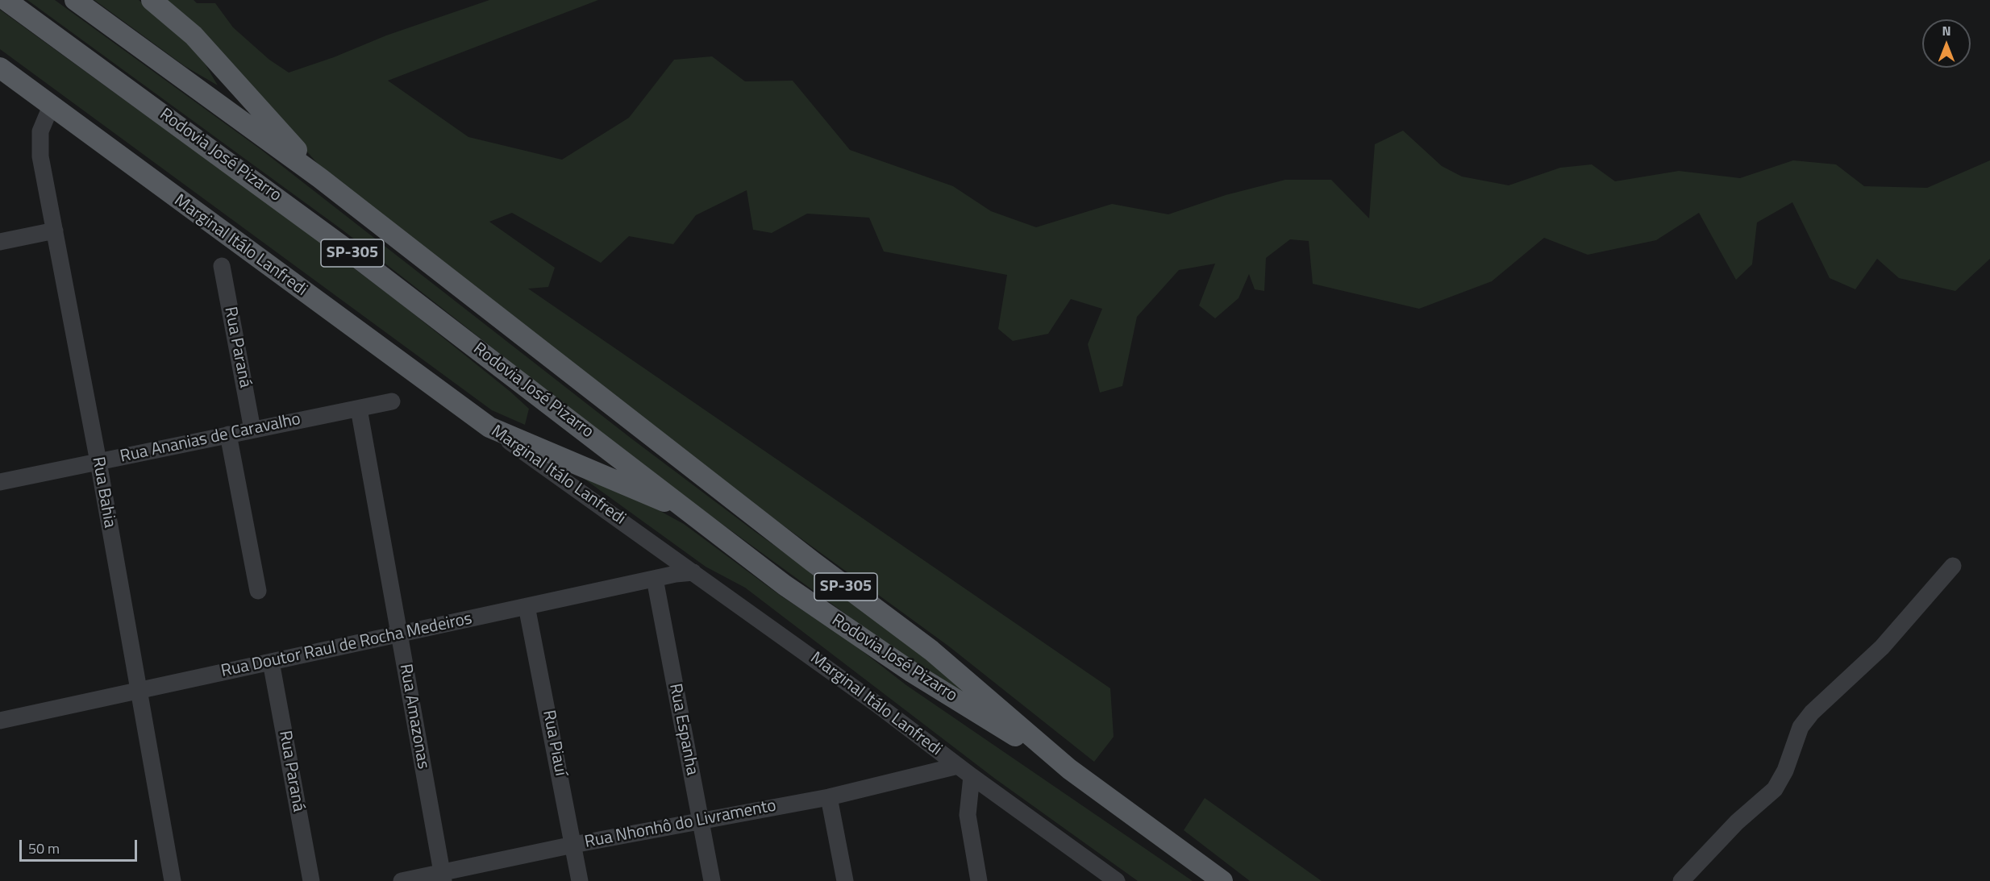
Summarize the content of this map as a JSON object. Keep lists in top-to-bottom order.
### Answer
{
  "streets": {
    "main road": ["Rodovia José Pizarro", "Marginal Itálo Lanfredi", "SP-305"],
    "street": [
      "Rua Paraná",
      "Rua Ananias de Caravalho",
      "Rua Bahia",
      "Rua Doutor Raul de Rocha Medeiros",
      "Rua Amazonas",
      "Rua Espanha",
      "Rua Piauí",
      "Rua Nhonhô do Livramento"
    ]
  },
  "crossings": [
    ["Marginal Itálo Lanfredi", "Rua Bahia"],
    ["Marginal Itálo Lanfredi", "Rua Doutor Raul de Rocha Medeiros"],
    ["Marginal Itálo Lanfredi", "Rua Nhonhô do Livramento"],
    ["Rua Paraná", "Rua Ananias de Caravalho"],
    ["Rua Paraná", "Rua Doutor Raul de Rocha Medeiros"],
    ["Rua Ananias de Caravalho", "Rua Bahia"],
    ["Rua Ananias de Caravalho", "Rua Amazonas"],
    ["Rua Bahia", "Rua Doutor Raul de Rocha Medeiros"],
    ["Rua Doutor Raul de Rocha Medeiros", "Rua Amazonas"],
    ["Rua Doutor Raul de Rocha Medeiros", "Rua Espanha"],
    ["Rua Doutor Raul de Rocha Medeiros", "Rua Piauí"],
    ["Rua Amazonas", "Rua Nhonhô do Livramento"],
    ["Rua Espanha", "Rua Nhonhô do Livramento"],
    ["Rua Piauí", "Rua Nhonhô do Livramento"]
  ],
  "scale_bar": "50 m",
  "north": "top"
}
